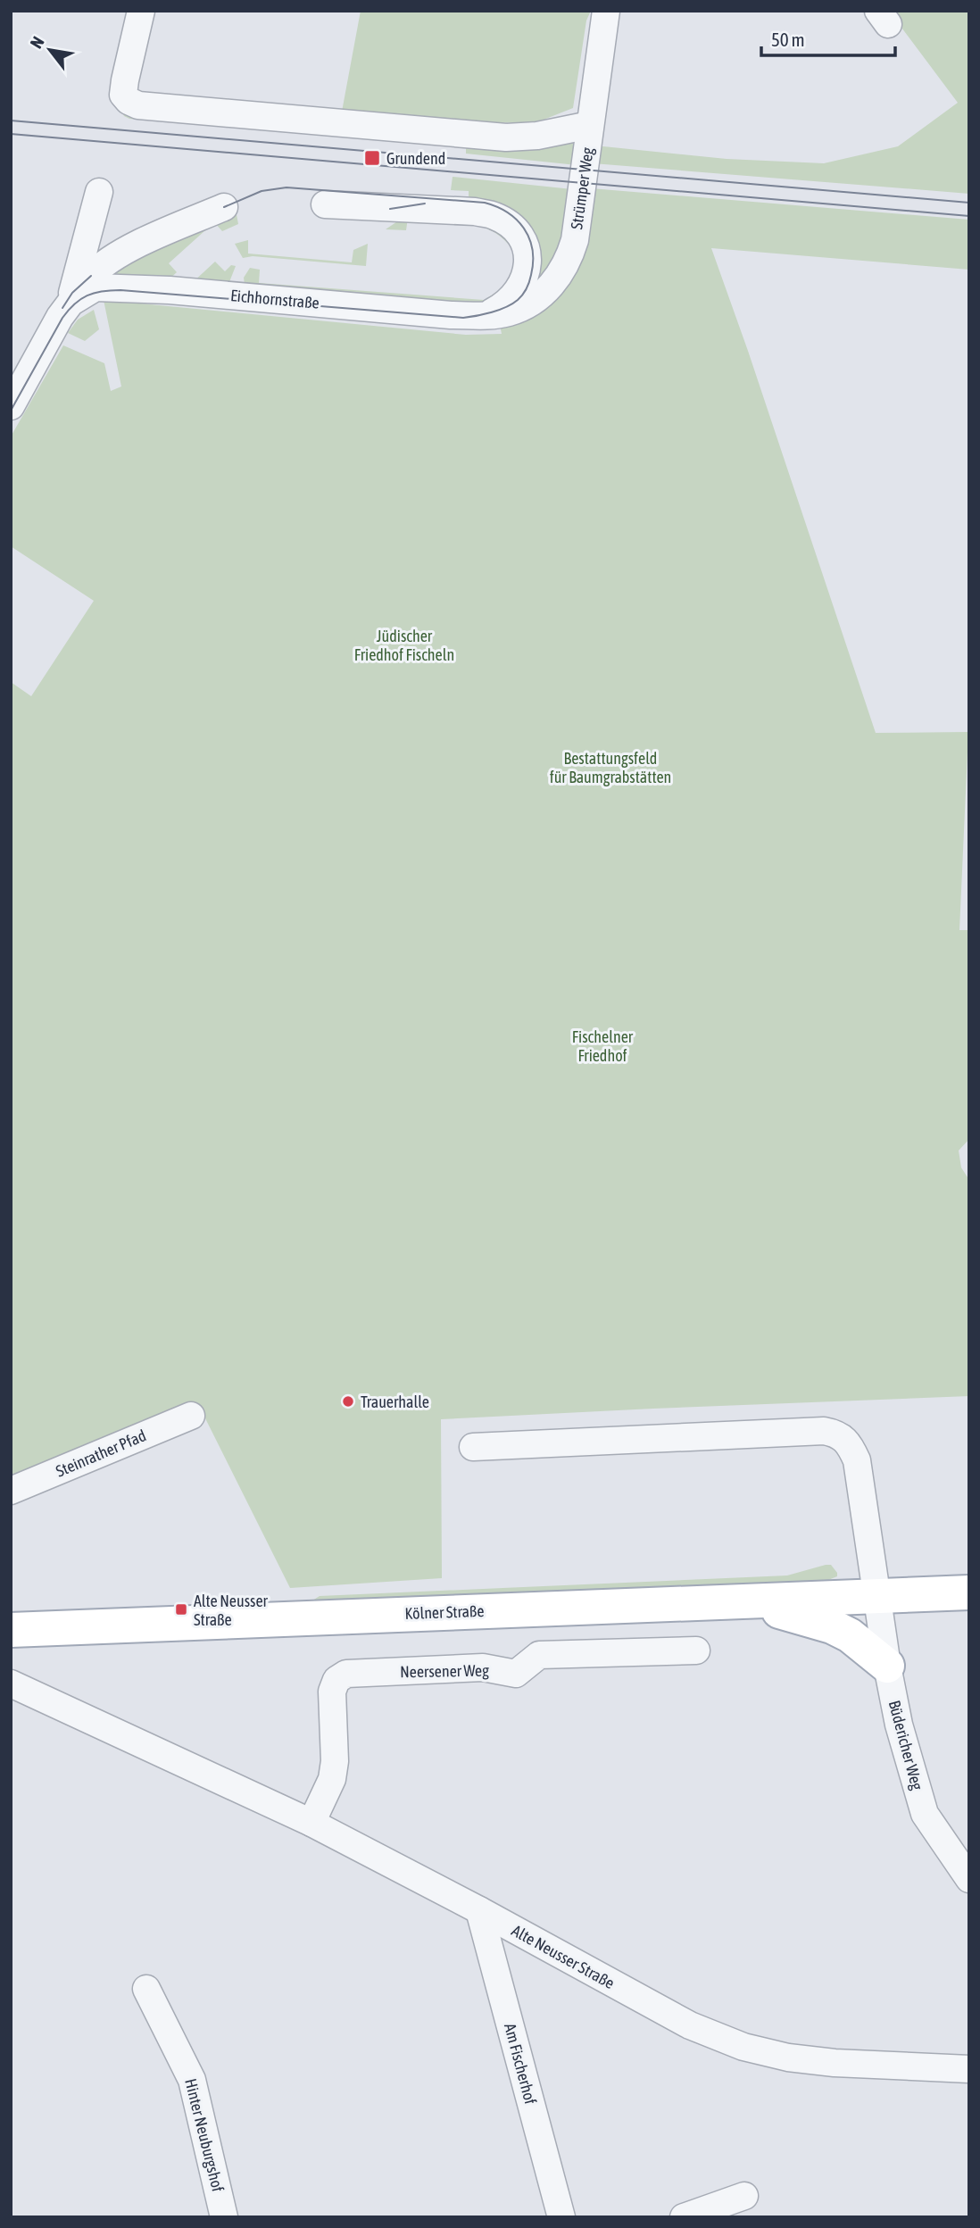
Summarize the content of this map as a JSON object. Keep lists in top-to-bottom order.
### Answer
{
  "streets": {
    "main road": ["Kölner Straße"],
    "street": [
      "Strümper Weg",
      "Eichhornstraße",
      "Steinrather Pfad",
      "Neersener Weg",
      "Büdericher Weg",
      "Alte Neusser Straße",
      "Am Fischerhof",
      "Hinter Neuburgshof"
    ]
  },
  "crossings": [
    ["Strümper Weg", "Eichhornstraße"],
    ["Kölner Straße", "Büdericher Weg"],
    ["Neersener Weg", "Alte Neusser Straße"],
    ["Alte Neusser Straße", "Am Fischerhof"]
  ],
  "parks": ["Jüdischer Friedhof Fischeln", "Bestattungsfeld für Baumgrabstätten", "Fischelner Friedhof"],
  "places": {
    "transit": ["Grundend", "Alte Neusser Straße"],
    "other": ["Trauerhalle"]
  },
  "scale_bar": "50 m",
  "north": "top left"
}
